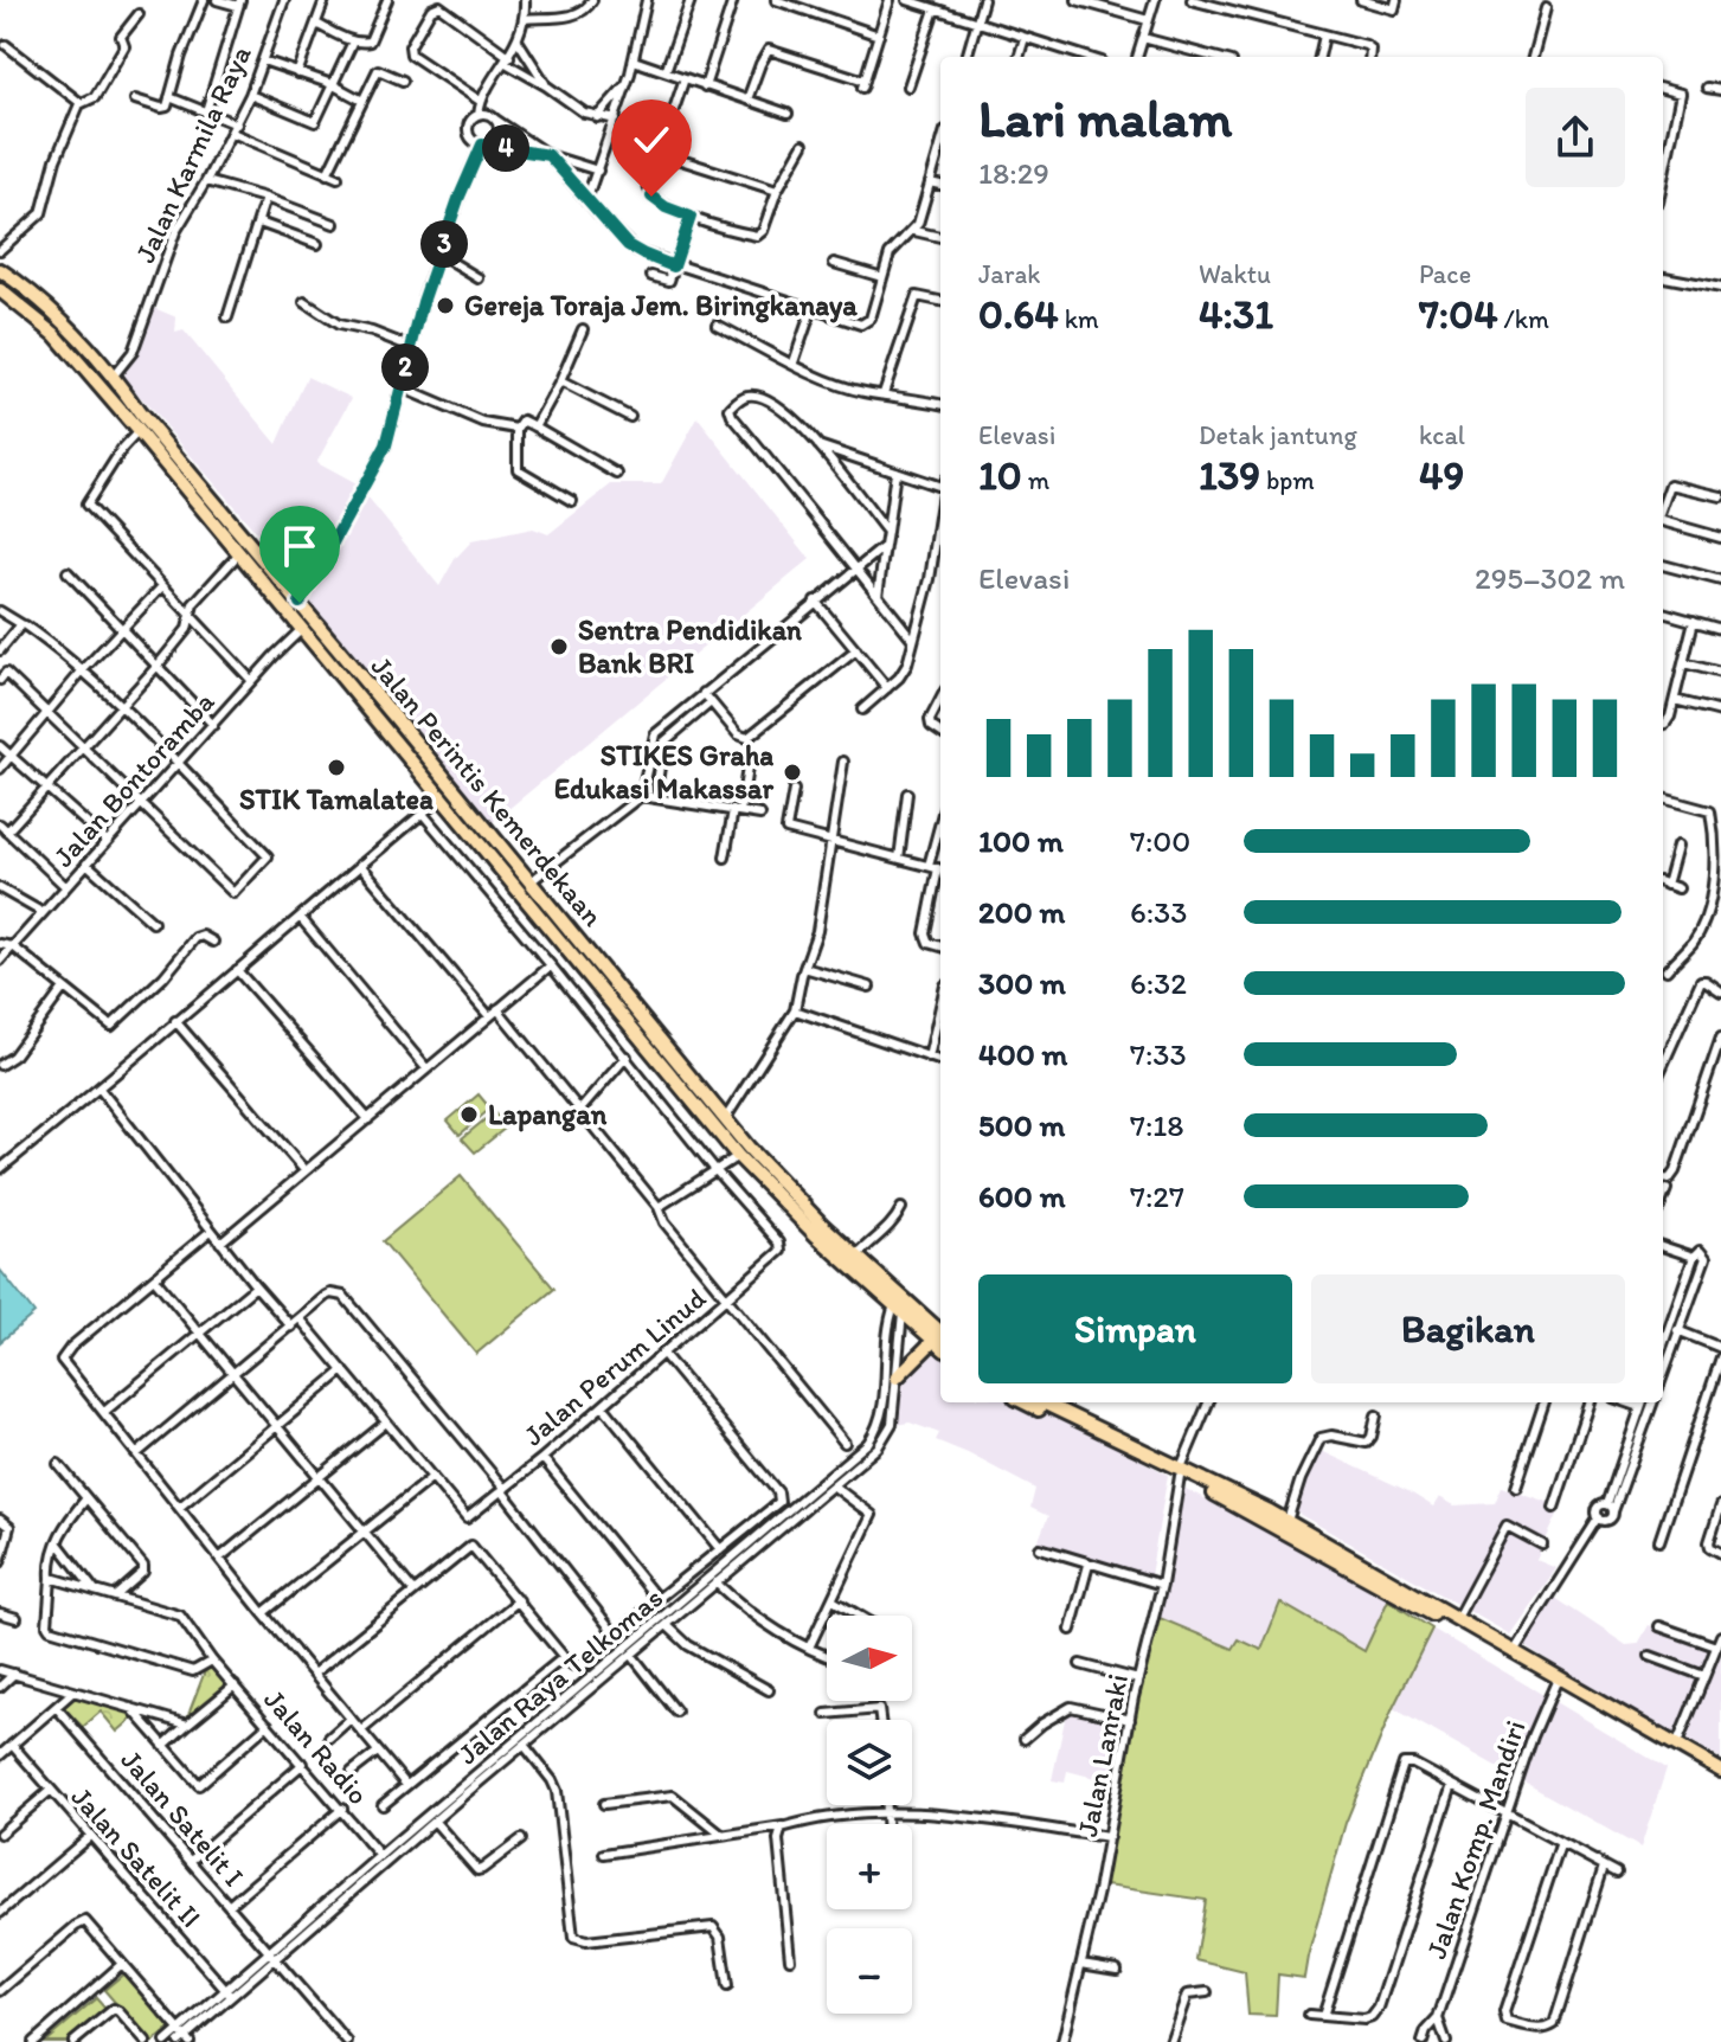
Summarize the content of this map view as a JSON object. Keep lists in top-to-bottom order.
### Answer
{
  "streets": {
    "highway": ["Jalan Perintis Kemerdekaan"],
    "street": [
      "Jalan Karmila Raya",
      "Jalan Bontoramba",
      "Jalan Perum Linud",
      "Jalan Raya Telkomas",
      "Jalan Radio",
      "Jalan Lanraki",
      "Jalan Satelit I",
      "Jalan Komp. Mandiri",
      "Jalan Satelit II"
    ]
  },
  "crossings": [
    ["Jalan Karmila Raya", "Jalan Perintis Kemerdekaan"],
    ["Jalan Bontoramba", "Jalan Perintis Kemerdekaan"],
    ["Jalan Perintis Kemerdekaan", "Jalan Raya Telkomas"],
    ["Jalan Raya Telkomas", "Jalan Radio"],
    ["Jalan Raya Telkomas", "Jalan Satelit I"],
    ["Jalan Raya Telkomas", "Jalan Satelit II"]
  ],
  "places": [
    "Gereja Toraja Jem. Biringkanaya",
    "Sentra Pendidikan Bank BRI",
    "STIK Tamalatea",
    "STIKES Graha Edukasi Makassar",
    "Lapangan"
  ],
  "north": "right",
  "page": {
    "heading": ["Lari malam", "18:29"],
    "pins": ["4", "3", "2"],
    "stats": [
      ["Jarak", "0.64 km"],
      ["Waktu", "4:31"],
      ["Pace", "7:04 /km"],
      ["Elevasi", "10 m"],
      ["Detak jantung", "139 bpm"],
      ["kcal", "49"]
    ],
    "chart": ["Elevasi", "295–302 m"],
    "list": [
      {
        "name": "100 m",
        "note": "7:00"
      },
      {
        "name": "200 m",
        "note": "6:33"
      },
      {
        "name": "300 m",
        "note": "6:32"
      },
      {
        "name": "400 m",
        "note": "7:33"
      },
      {
        "name": "500 m",
        "note": "7:18"
      },
      {
        "name": "600 m",
        "note": "7:27"
      }
    ],
    "buttons": ["Simpan", "Bagikan"],
    "map_buttons": ["+", "−"]
  }
}
